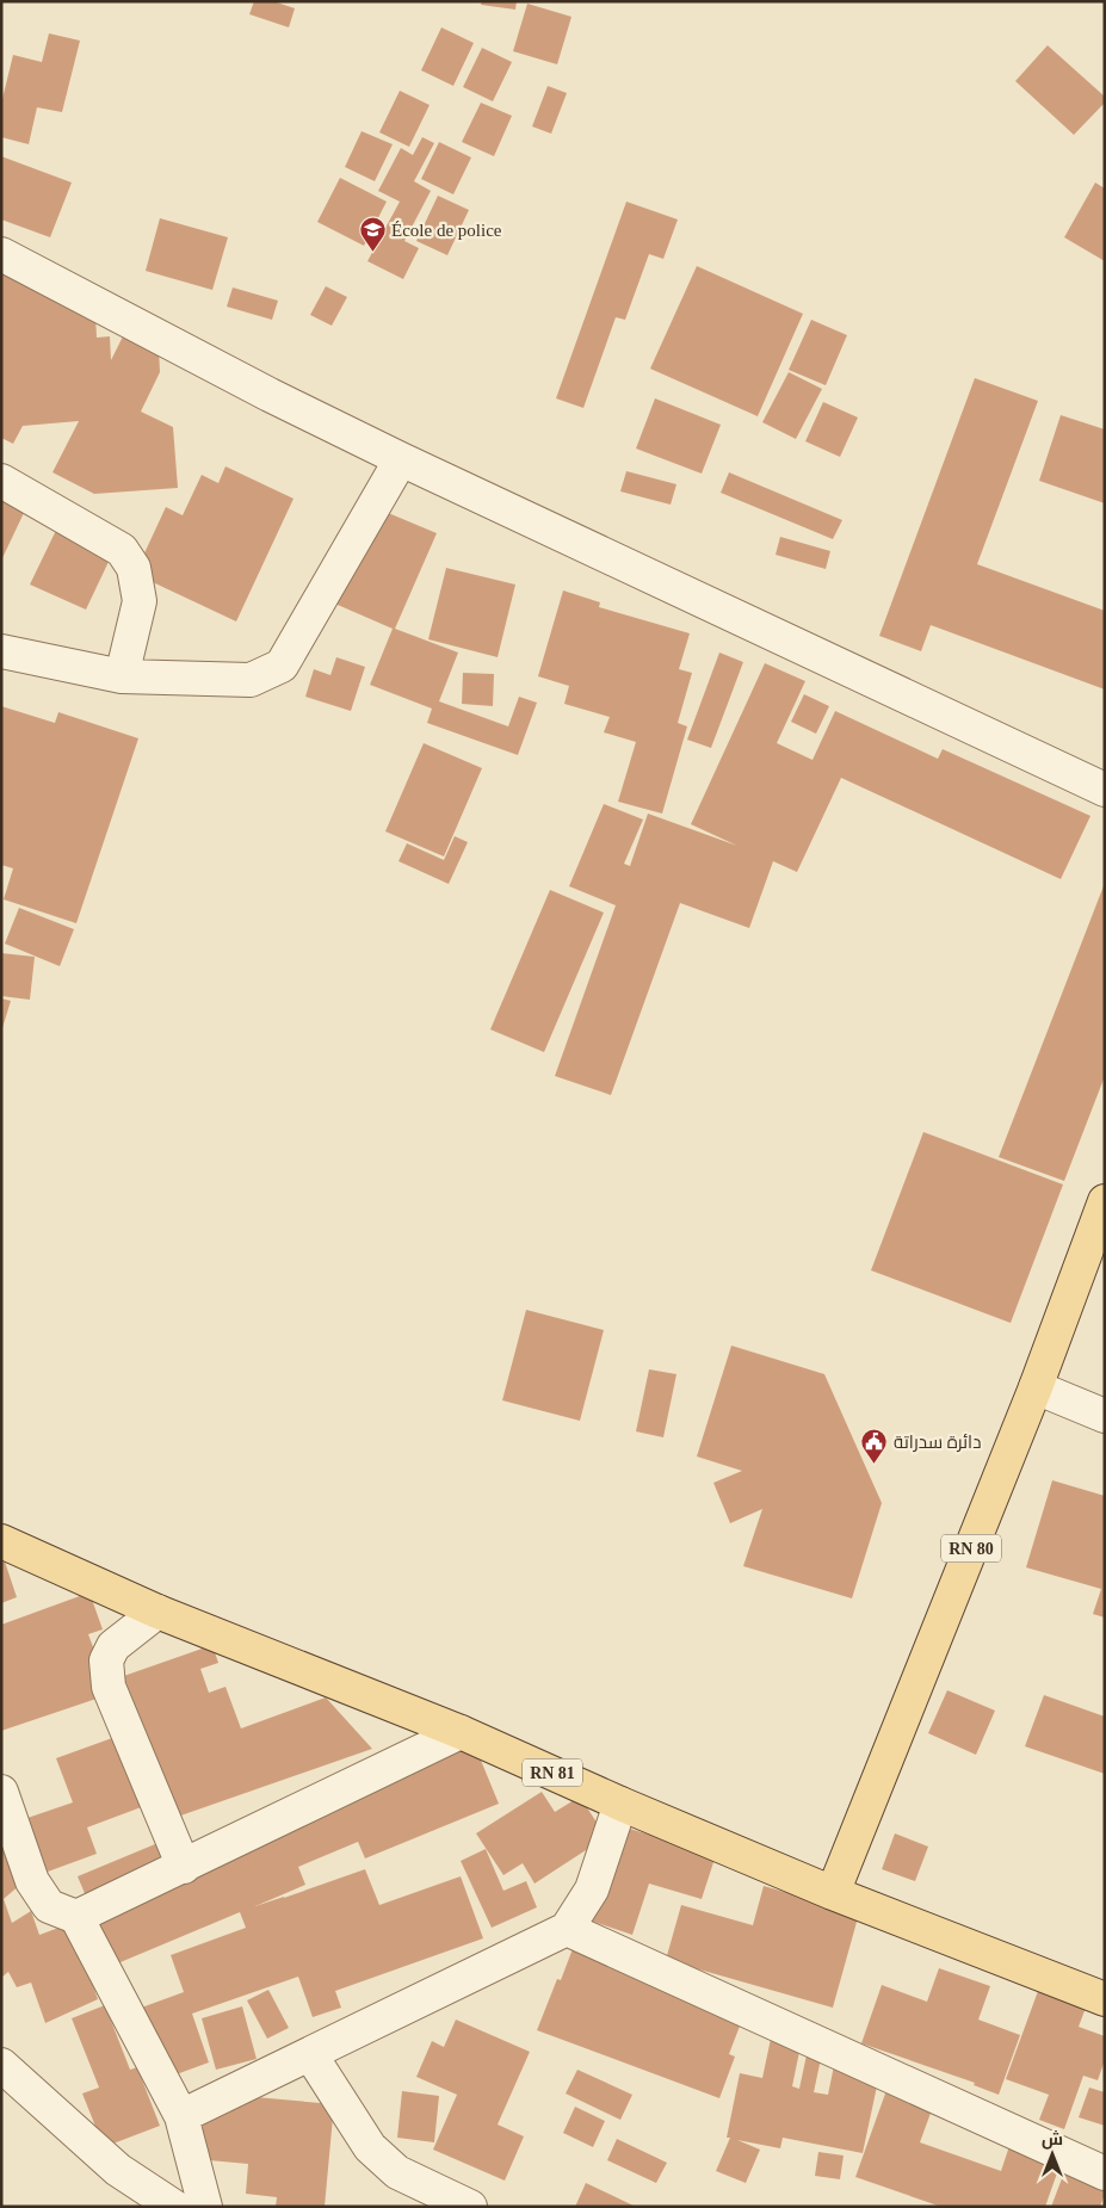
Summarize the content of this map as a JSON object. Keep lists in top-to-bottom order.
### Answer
{
  "streets": {
    "main road": ["RN 80", "RN 81"]
  },
  "crossings": [
    ["RN 80", "RN 81"]
  ],
  "places": {
    "school or university": ["École de police"],
    "public building": ["دائرة سدراتة"]
  },
  "north": "top"
}
